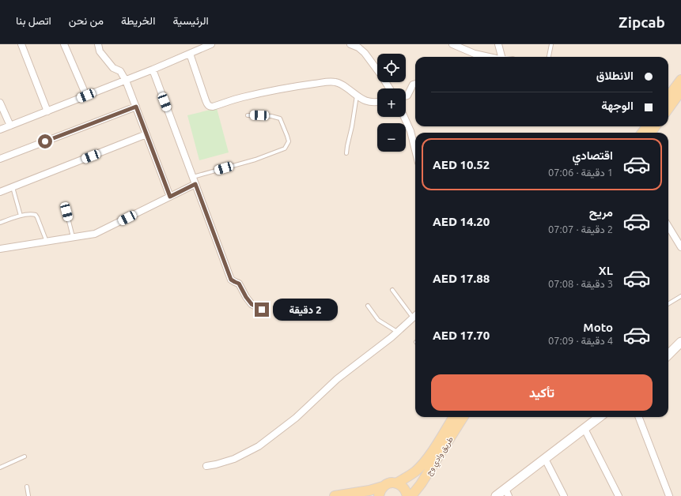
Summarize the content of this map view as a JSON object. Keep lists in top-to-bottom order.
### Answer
{
  "streets": {
    "main road": ["طريق وادي وج"]
  },
  "page": {
    "header": "Zipcab",
    "nav": [
      "الرئيسية",
      "الخريطة",
      "من نحن",
      "اتصل بنا"
    ],
    "map_buttons": ["+", "−"],
    "banner": ["الانطلاق", "الوجهة"],
    "list": [
      {
        "name": "اقتصادي",
        "note": "1 دقيقة · 07:06",
        "value": "AED 10.52"
      },
      {
        "name": "مريح",
        "note": "2 دقيقة · 07:07",
        "value": "AED 14.20"
      },
      {
        "name": "XL",
        "note": "3 دقيقة · 07:08",
        "value": "AED 17.88"
      },
      {
        "name": "Moto",
        "note": "4 دقيقة · 07:09",
        "value": "AED 17.70"
      }
    ],
    "bubble": "2 دقيقة",
    "buttons": "تأكيد"
  }
}
